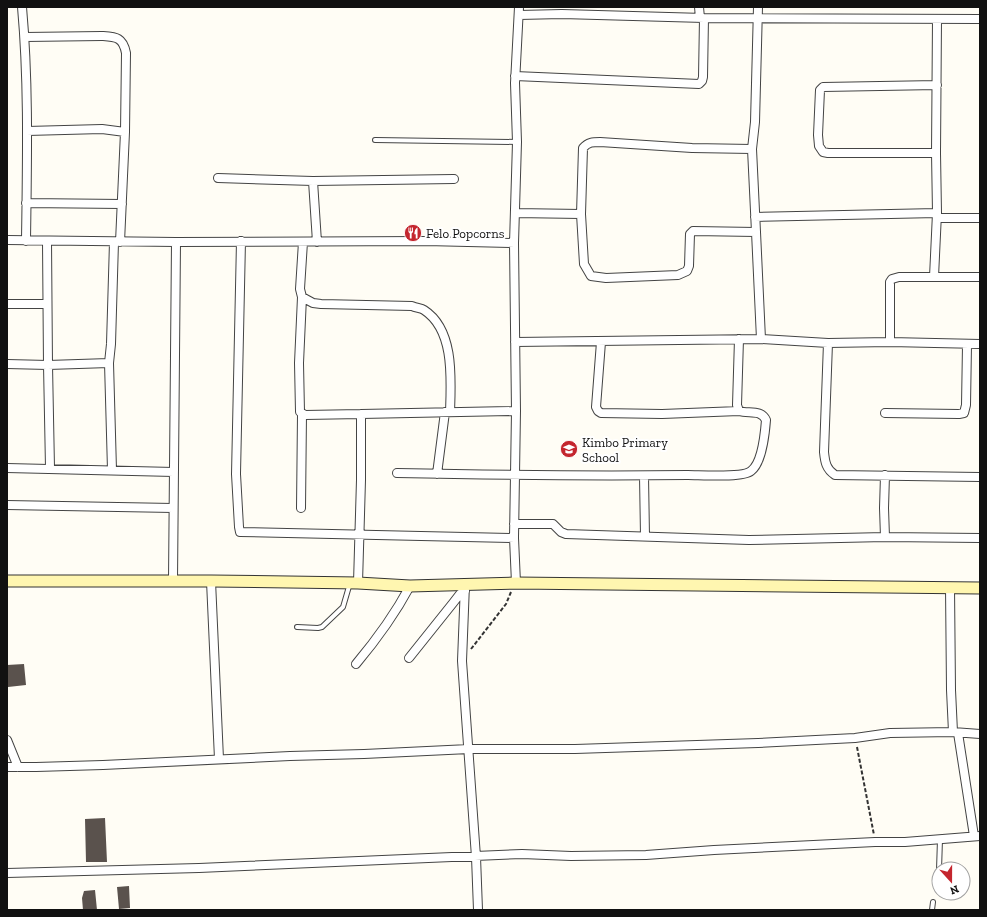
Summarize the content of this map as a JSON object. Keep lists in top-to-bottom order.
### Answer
{
  "places": {
    "restaurant": ["Felo Popcorns"],
    "school or university": ["Kimbo Primary School"]
  },
  "north": "bottom"
}
